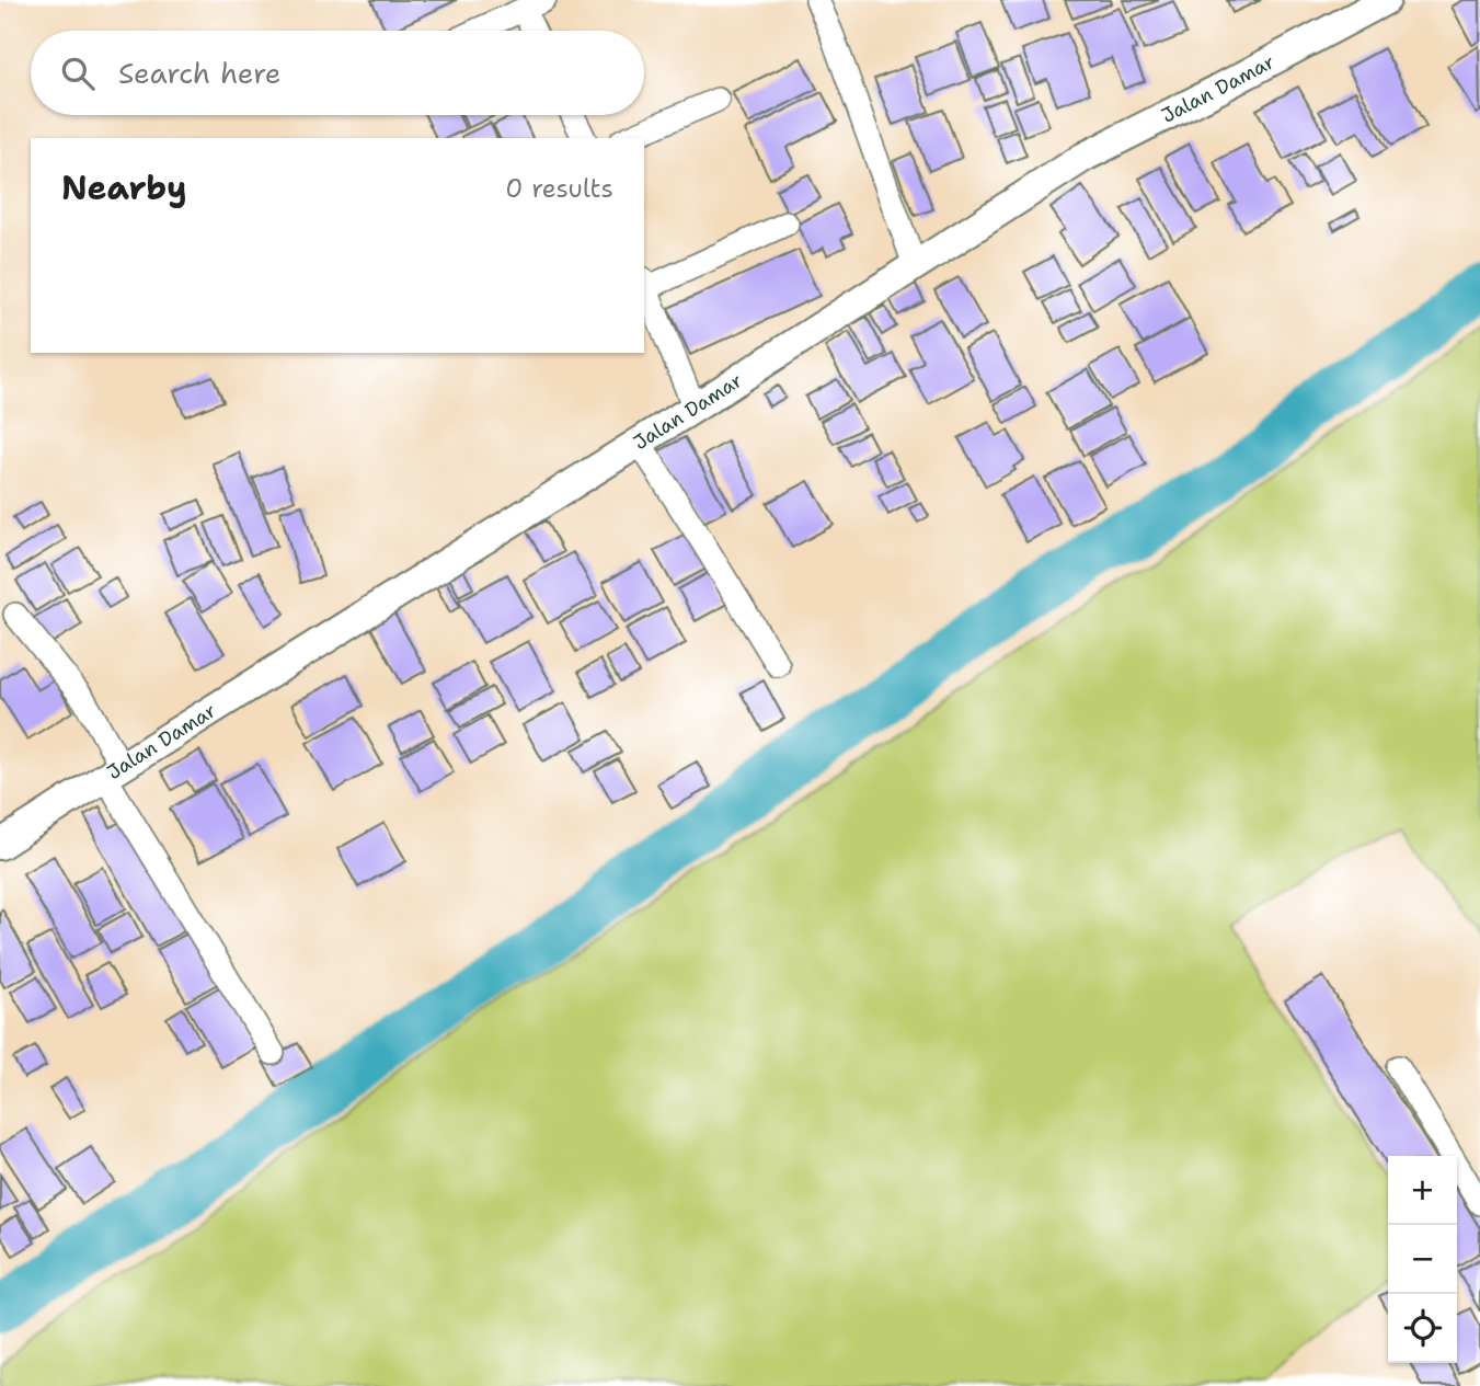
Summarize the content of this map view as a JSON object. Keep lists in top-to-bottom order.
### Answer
{
  "streets": {
    "street": ["Jalan Damar"]
  },
  "page": {
    "search": "Search here",
    "heading": ["Nearby", "0 results"],
    "map_buttons": ["+", "−"]
  }
}
